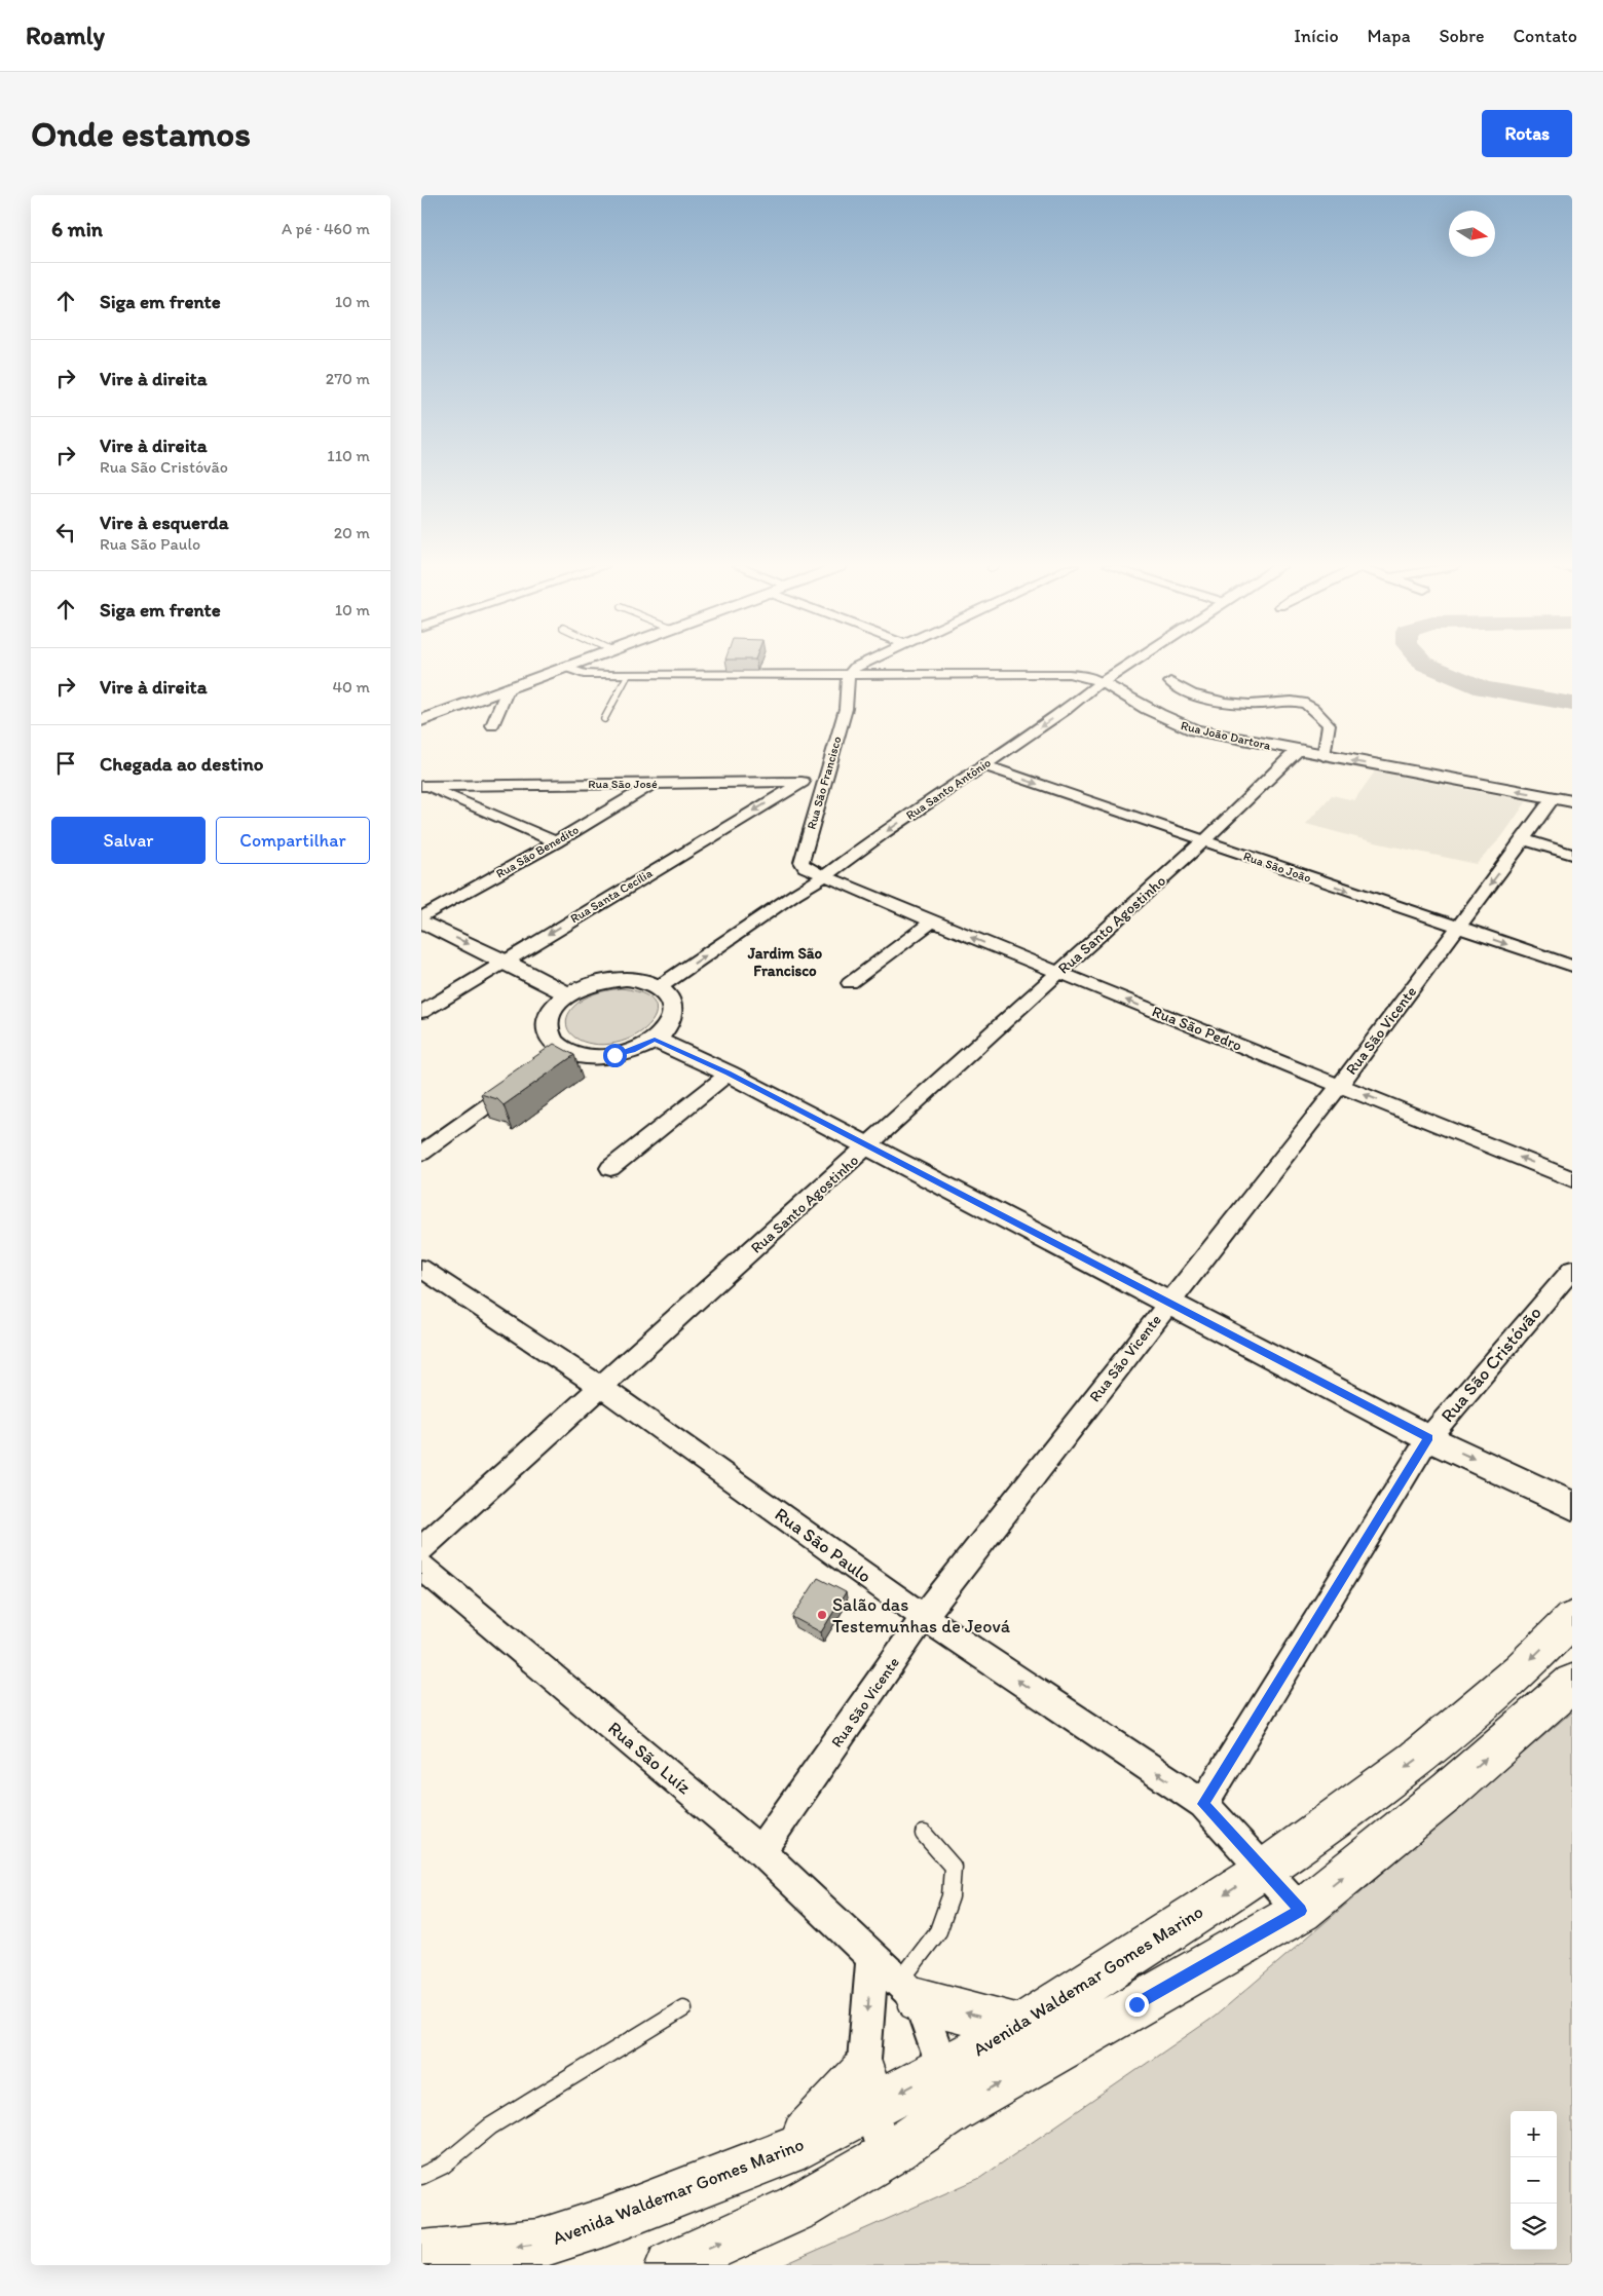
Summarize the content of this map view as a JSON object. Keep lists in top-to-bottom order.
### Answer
{
  "streets": {
    "main road": ["Avenida Waldemar Gomes Marino"],
    "street": [
      "Rua João Dartora",
      "Rua São Francisco",
      "Rua São José",
      "Rua Santo Antônio",
      "Rua São Benedito",
      "Rua São João",
      "Rua Santa Cecília",
      "Rua Santo Agostinho",
      "Rua São Pedro",
      "Rua São Vicente",
      "Rua São Cristóvão",
      "Rua São Paulo",
      "Rua São Luíz"
    ]
  },
  "crossings": [
    ["Rua João Dartora", "Rua Santo Antônio"],
    ["Rua João Dartora", "Rua Santo Agostinho"],
    ["Rua João Dartora", "Rua São Vicente"],
    ["Rua São Francisco", "Rua São José"],
    ["Rua São José", "Rua São Benedito"],
    ["Rua São José", "Rua Santa Cecília"],
    ["Rua Santo Antônio", "Rua São João"],
    ["Rua Santo Antônio", "Rua São Pedro"],
    ["Rua São João", "Rua Santo Agostinho"],
    ["Rua São João", "Rua São Vicente"],
    ["Rua Santo Agostinho", "Rua São Pedro"],
    ["Rua Santo Agostinho", "Rua São Paulo"],
    ["Rua São Pedro", "Rua São Vicente"],
    ["Rua São Vicente", "Rua São Paulo"],
    ["Rua São Vicente", "Rua São Luíz"],
    ["Rua São Cristóvão", "Rua São Paulo"],
    ["Rua São Paulo", "Avenida Waldemar Gomes Marino"]
  ],
  "one_way": [
    "Rua João Dartora",
    "Rua São João",
    "Rua Santa Cecília",
    "Rua São Pedro"
  ],
  "districts": ["Jardim São Francisco"],
  "places": ["Salão das Testemunhas de Jeová"],
  "north": "right",
  "page": {
    "header": "Roamly",
    "nav": [
      "Início",
      "Mapa",
      "Sobre",
      "Contato"
    ],
    "buttons": [
      "Rotas",
      ["Salvar", "Compartilhar"]
    ],
    "title": "Onde estamos",
    "heading": ["6 min", "A pé · 460 m"],
    "list": [
      ["Siga em frente", "10 m"],
      ["Vire à direita", "270 m"],
      ["Vire à direita", "Rua São Cristóvão", "110 m"],
      ["Vire à esquerda", "Rua São Paulo", "20 m"],
      ["Siga em frente", "10 m"],
      ["Vire à direita", "40 m"],
      "Chegada ao destino"
    ],
    "map_buttons": ["+", "−"]
  }
}
